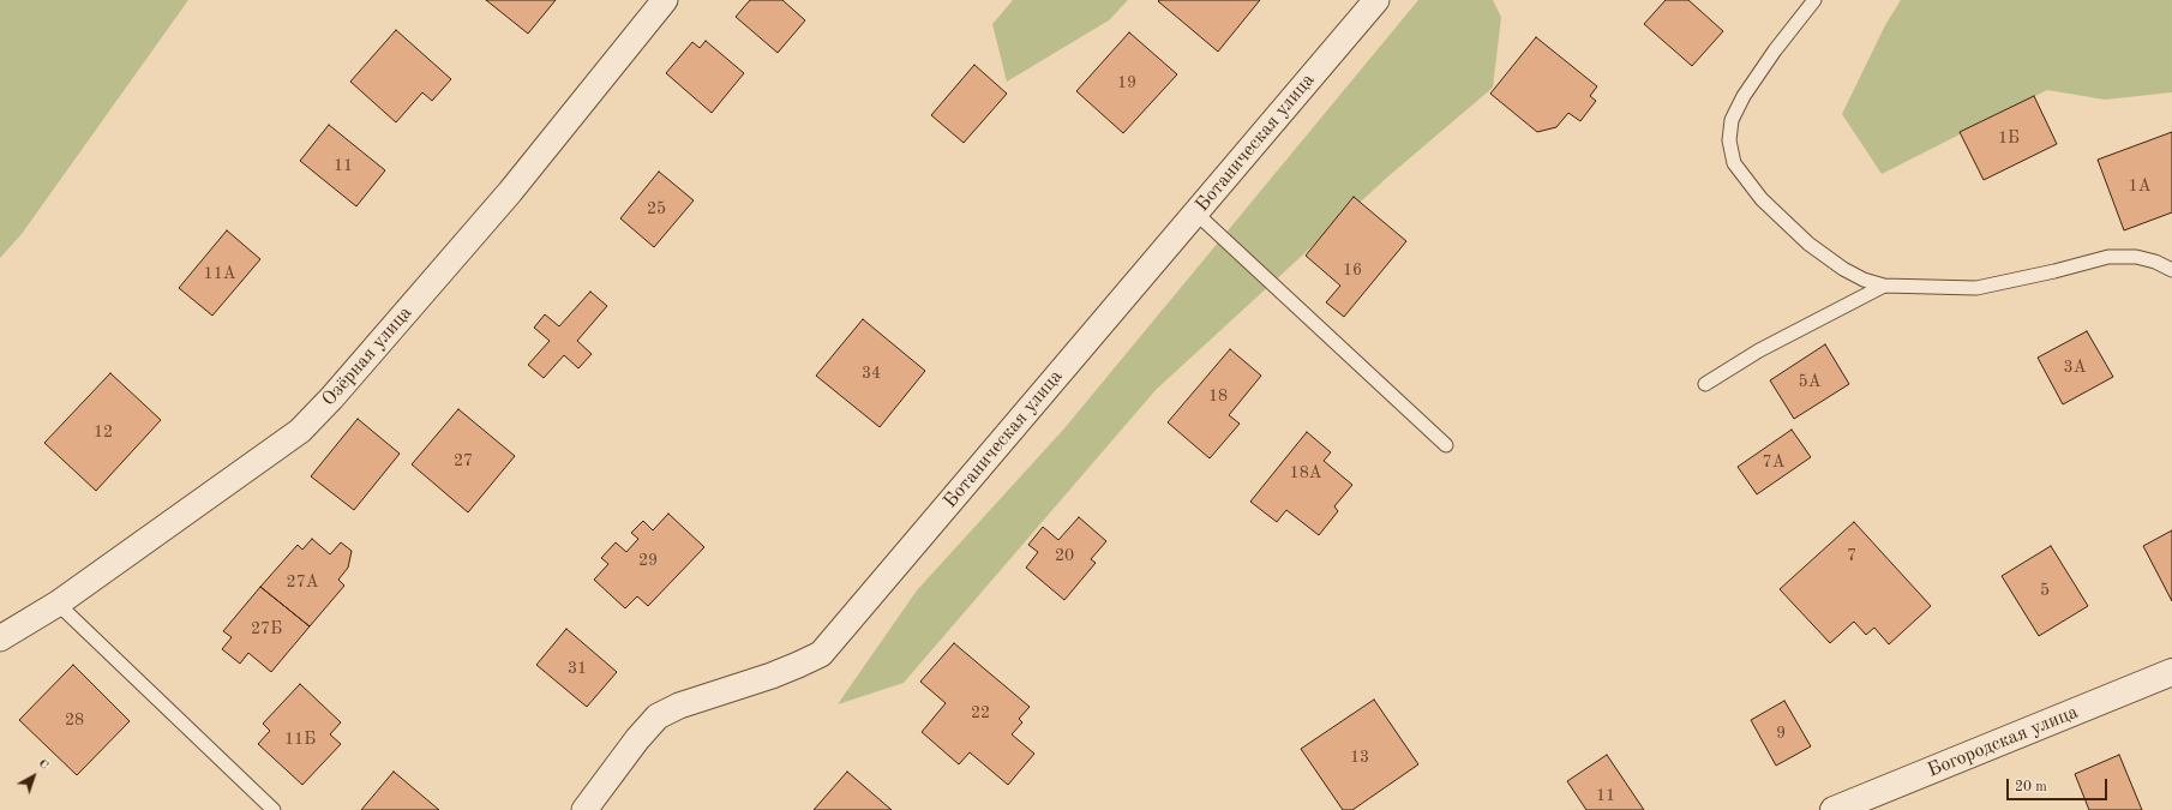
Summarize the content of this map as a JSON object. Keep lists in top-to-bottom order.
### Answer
{
  "streets": {
    "street": ["Ботаническая улица", "Озёрная улица", "Богородская улица"]
  },
  "house_numbers": [
    "19",
    "1Б",
    "11",
    "1А",
    "25",
    "16",
    "11А",
    "3А",
    "34",
    "5А",
    "18",
    "12",
    "27",
    "7А",
    "18А",
    "20",
    "7",
    "29",
    "27А",
    "5",
    "27Б",
    "31",
    "22",
    "28",
    "9",
    "11Б",
    "13",
    "11"
  ],
  "scale_bar": "20 m",
  "north": "top right"
}
